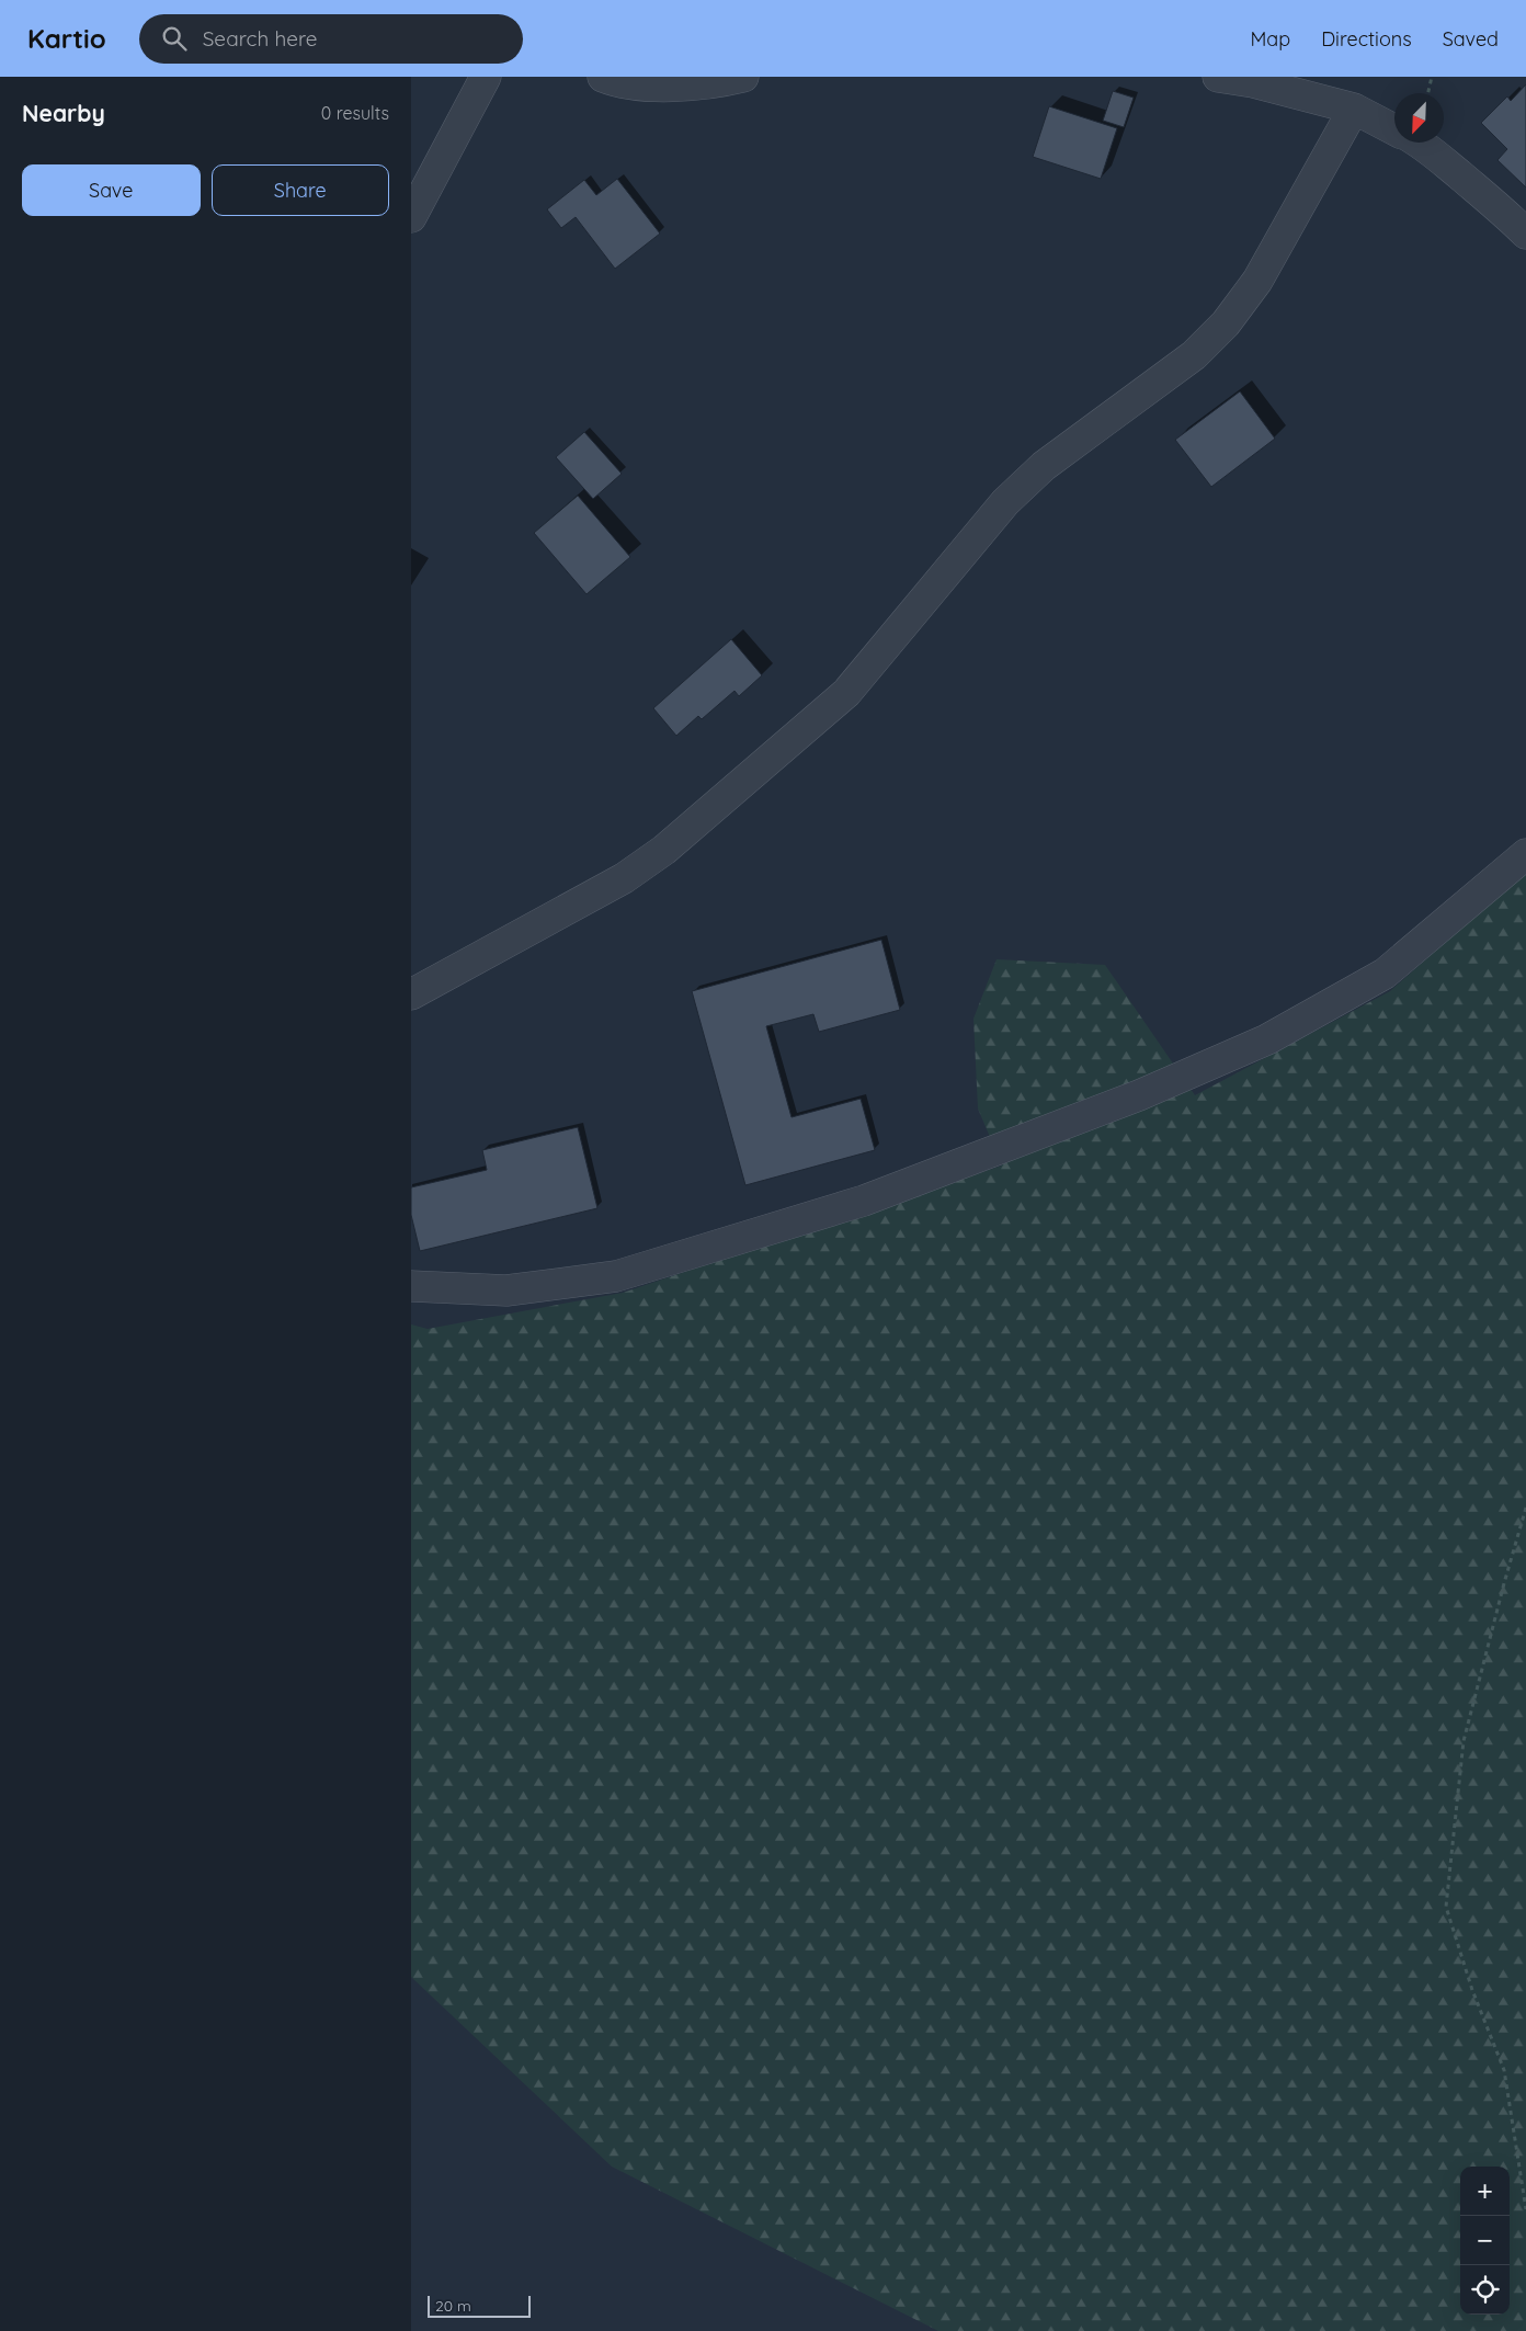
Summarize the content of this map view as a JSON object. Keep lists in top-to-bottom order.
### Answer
{
  "scale_bar": "20 m",
  "north": "bottom left",
  "page": {
    "header": "Kartio",
    "search": "Search here",
    "nav": ["Map", "Directions", "Saved"],
    "heading": ["Nearby", "0 results"],
    "buttons": ["Save", "Share"],
    "map_buttons": ["+", "−"],
    "scale": "20 m"
  }
}
